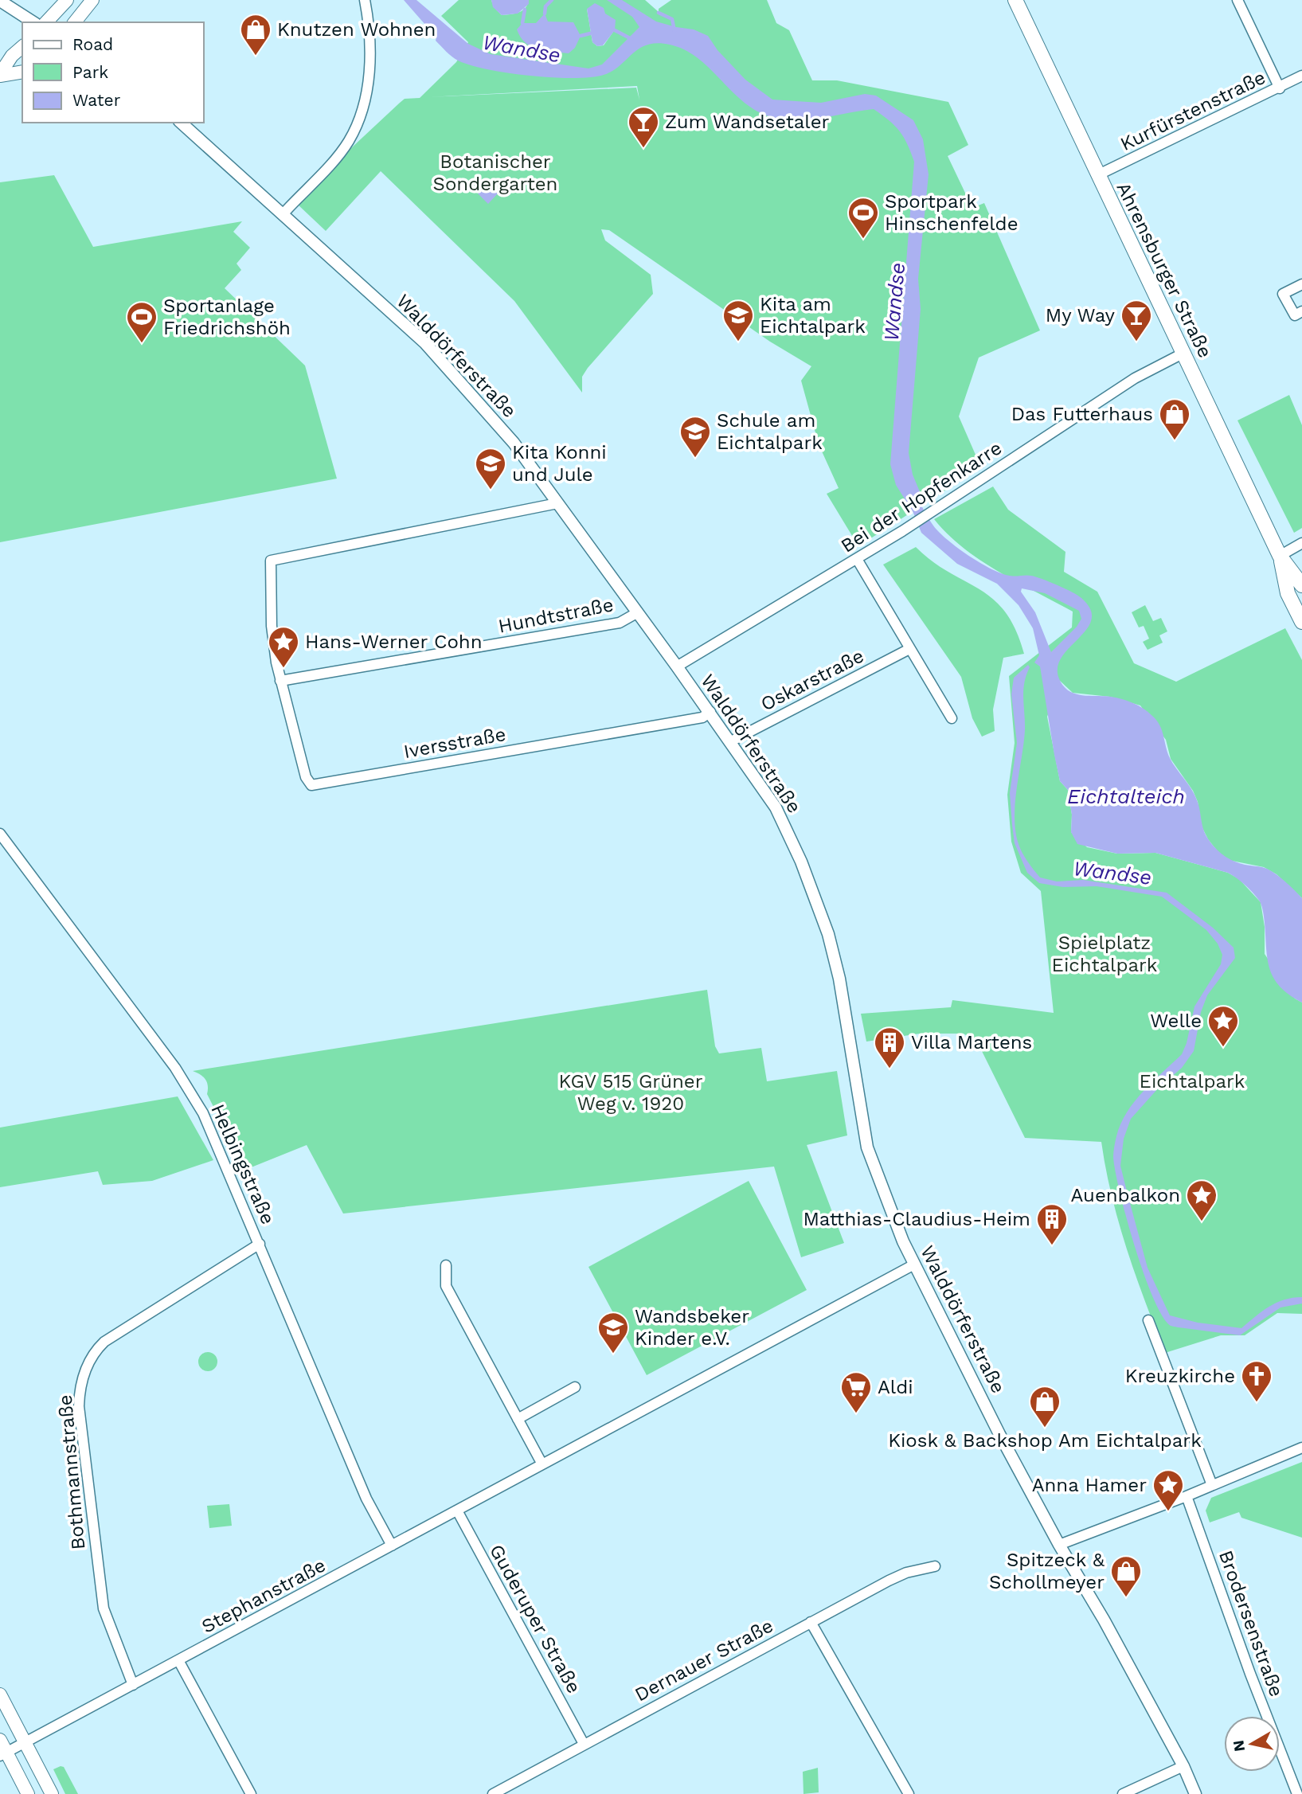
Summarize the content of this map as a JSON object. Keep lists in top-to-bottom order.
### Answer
{
  "streets": {
    "main road": ["Ahrensburger Straße"],
    "street": [
      "Kurfürstenstraße",
      "Walddörferstraße",
      "Bei der Hopfenkarre",
      "Hundtstraße",
      "Oskarstraße",
      "Iversstraße",
      "Helbingstraße",
      "Bothmannstraße",
      "Stephanstraße",
      "Guderuper Straße",
      "Brodersenstraße",
      "Dernauer Straße"
    ]
  },
  "crossings": [
    ["Kurfürstenstraße", "Ahrensburger Straße"],
    ["Ahrensburger Straße", "Bei der Hopfenkarre"],
    ["Walddörferstraße", "Bei der Hopfenkarre"],
    ["Walddörferstraße", "Hundtstraße"],
    ["Walddörferstraße", "Oskarstraße"],
    ["Walddörferstraße", "Iversstraße"],
    ["Walddörferstraße", "Stephanstraße"],
    ["Hundtstraße", "Iversstraße"],
    ["Helbingstraße", "Bothmannstraße"],
    ["Helbingstraße", "Stephanstraße"],
    ["Bothmannstraße", "Stephanstraße"],
    ["Stephanstraße", "Guderuper Straße"],
    ["Guderuper Straße", "Dernauer Straße"]
  ],
  "water": ["Wandse", "Eichtalteich"],
  "parks": [
    "Botanischer Sondergarten",
    "Spielplatz Eichtalpark",
    "KGV 515 Grüner Weg v. 1920",
    "Eichtalpark"
  ],
  "places": {
    "shop": [
      "Knutzen Wohnen",
      "Das Futterhaus",
      "Kiosk & Backshop Am Eichtalpark",
      "Spitzeck & Schollmeyer"
    ],
    "bar": ["Zum Wandsetaler", "My Way"],
    "sports": ["Sportpark Hinschenfelde", "Sportanlage Friedrichshöh"],
    "school or university": [
      "Kita am Eichtalpark",
      "Schule am Eichtalpark",
      "Kita Konni und Jule",
      "Wandsbeker Kinder e.V."
    ],
    "place": [
      "Hans-Werner Cohn",
      "Welle",
      "Auenbalkon",
      "Anna Hamer"
    ],
    "building": ["Villa Martens", "Matthias-Claudius-Heim"],
    "church": ["Kreuzkirche"],
    "supermarket": ["Aldi"]
  },
  "legend": ["Road", "Park", "Water"],
  "north": "left"
}
